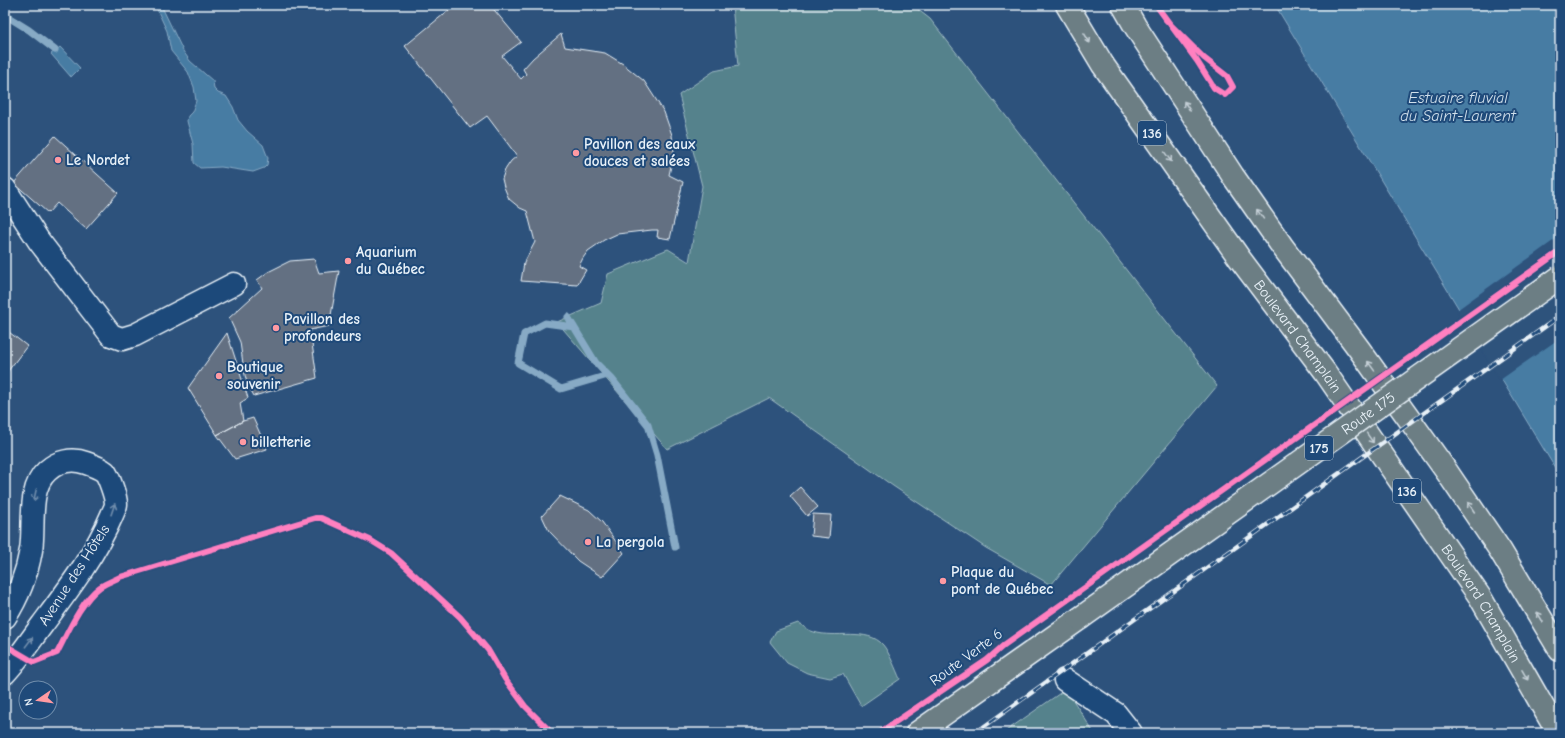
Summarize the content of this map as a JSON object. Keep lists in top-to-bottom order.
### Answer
{
  "streets": {
    "main road": [
      "136",
      "Boulevard Champlain",
      "Route 175",
      "175"
    ],
    "street": ["Avenue des Hôtels"],
    "cycle path": ["Route Verte 6"]
  },
  "water": ["Estuaire fluvial du Saint-Laurent"],
  "places": [
    "Pavillon des eaux douces et salées",
    "Le Nordet",
    "Aquarium du Québec",
    "Pavillon des profondeurs",
    "Boutique souvenir",
    "billetterie",
    "La pergola",
    "Plaque du pont de Québec"
  ],
  "north": "left"
}
